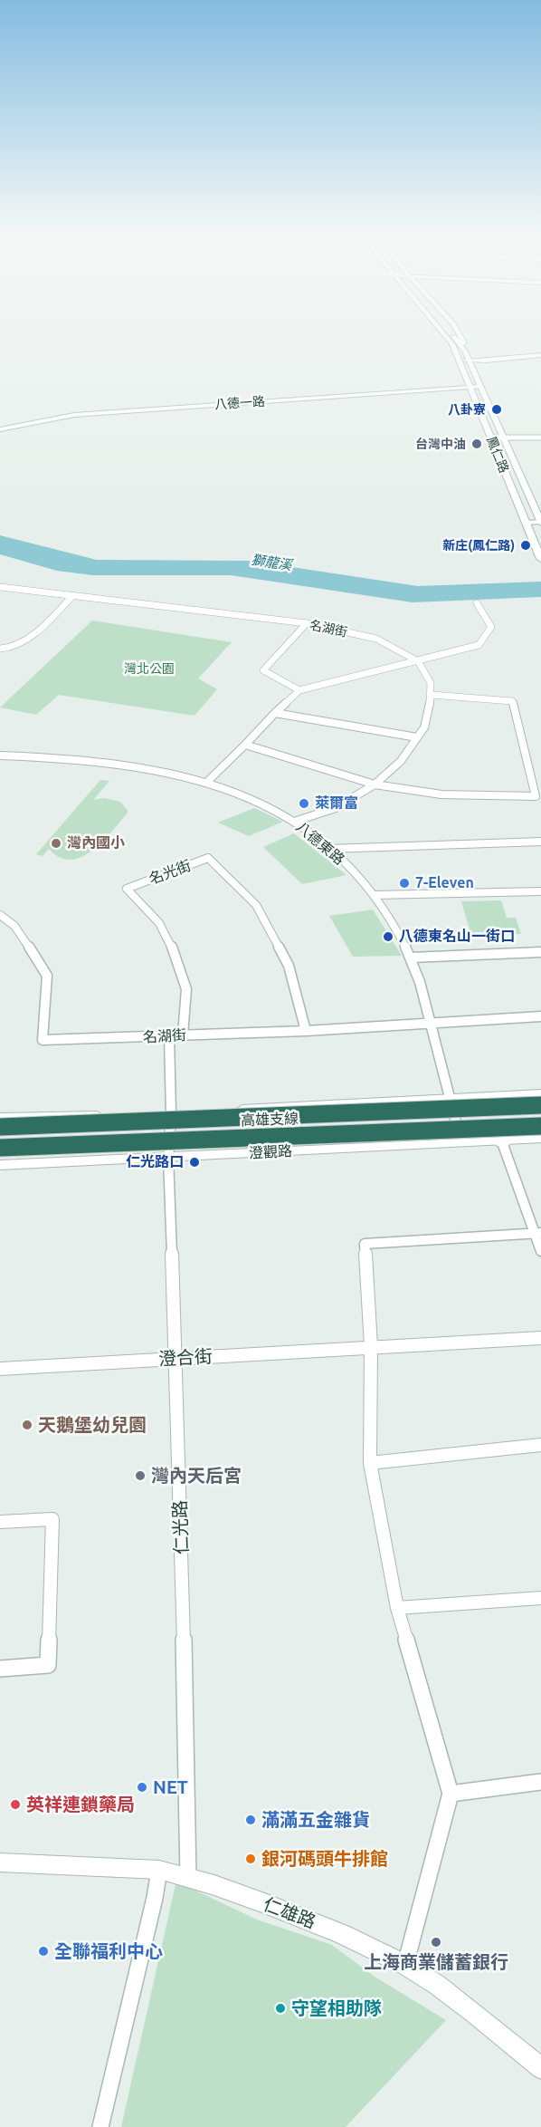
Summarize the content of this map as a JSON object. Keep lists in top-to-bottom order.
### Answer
{
  "streets": {
    "highway": ["高雄支線"],
    "main road": ["鳳仁路"],
    "street": [
      "八德一路",
      "名湖街",
      "八德東路",
      "名光街",
      "澄觀路",
      "澄合街",
      "仁光路",
      "仁雄路"
    ]
  },
  "crossings": [
    ["八德一路", "鳳仁路"],
    ["名湖街", "八德東路"],
    ["名湖街", "名光街"],
    ["名湖街", "仁光路"],
    ["八德東路", "澄觀路"],
    ["澄觀路", "仁光路"],
    ["澄合街", "仁光路"],
    ["仁光路", "仁雄路"]
  ],
  "water": ["獅龍溪"],
  "parks": ["灣北公園"],
  "places": [
    "八卦寮",
    "台灣中油",
    "新庄(鳳仁路)",
    "萊爾富",
    "灣內國小",
    "7-Eleven",
    "八德東名山一街口",
    "仁光路口",
    "天鵝堡幼兒園",
    "灣內天后宮",
    "NET",
    "英祥連鎖藥局",
    "滿滿五金雜貨",
    "銀河碼頭牛排館",
    "上海商業儲蓄銀行",
    "全聯福利中心",
    "守望相助隊"
  ]
}
